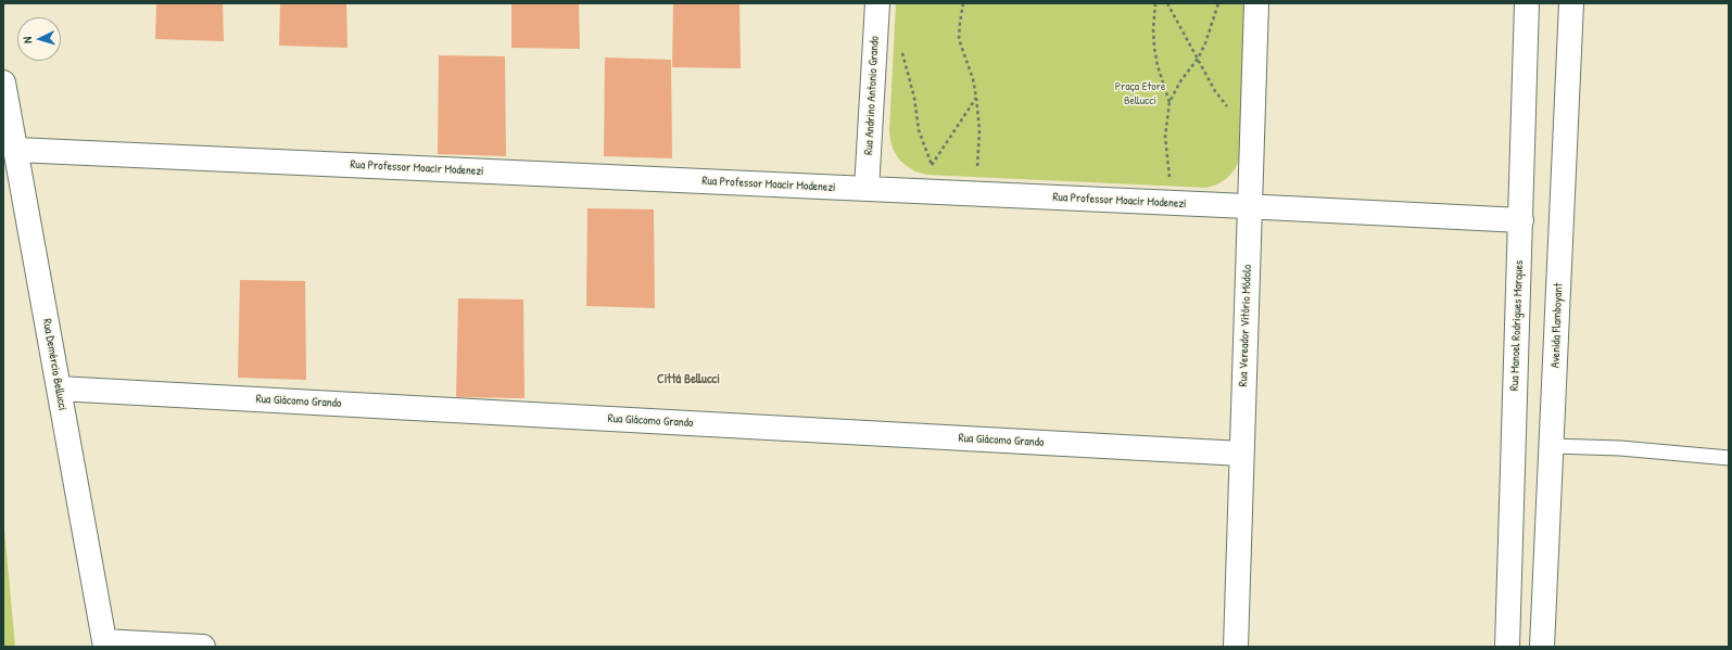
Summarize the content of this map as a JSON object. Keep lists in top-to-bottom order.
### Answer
{
  "streets": {
    "street": [
      "Rua Andrino Antonio Grando",
      "Rua Professor Moacir Modenezi",
      "Rua Vereador Vitório Módolo",
      "Rua Manoel Rodrigues Marques",
      "Avenida Flamboyant",
      "Rua Demércio Bellucci",
      "Rua Giácomo Grando"
    ]
  },
  "crossings": [
    ["Rua Andrino Antonio Grando", "Rua Professor Moacir Modenezi"],
    ["Rua Professor Moacir Modenezi", "Rua Vereador Vitório Módolo"],
    ["Rua Professor Moacir Modenezi", "Rua Manoel Rodrigues Marques"],
    ["Rua Professor Moacir Modenezi", "Rua Demércio Bellucci"],
    ["Rua Vereador Vitório Módolo", "Rua Giácomo Grando"],
    ["Rua Demércio Bellucci", "Rua Giácomo Grando"]
  ],
  "districts": ["Cittá Bellucci"],
  "parks": ["Praça Etore Bellucci"],
  "north": "left"
}
